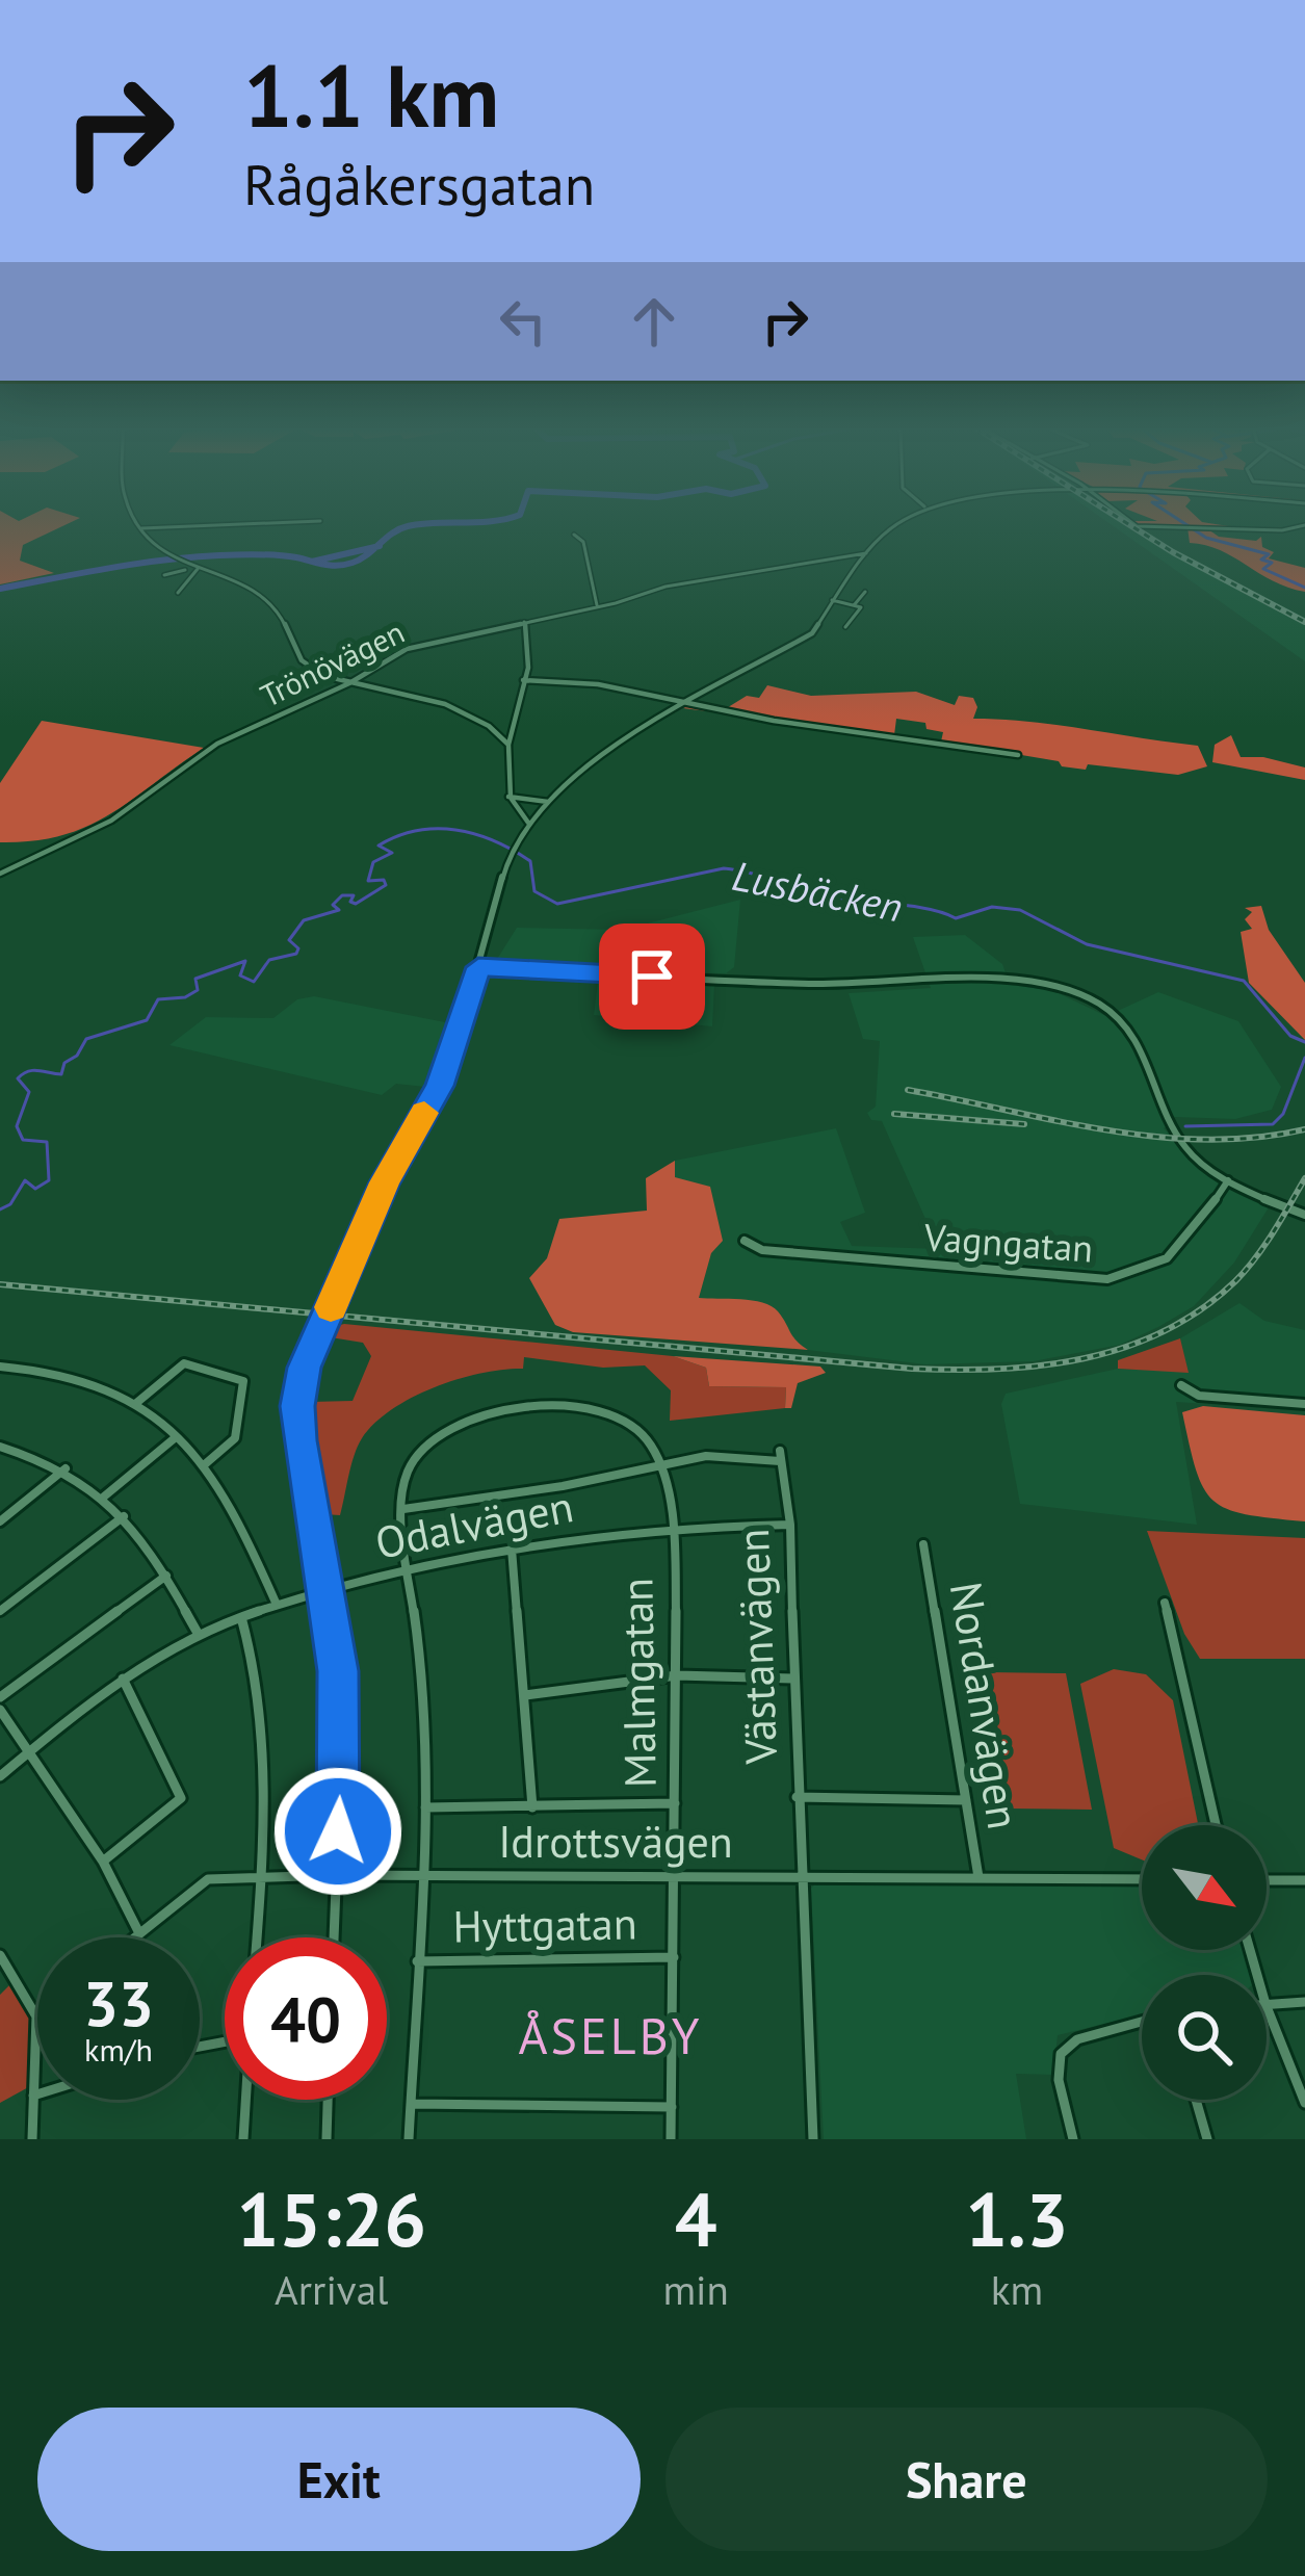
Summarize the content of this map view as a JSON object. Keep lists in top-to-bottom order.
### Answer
{
  "streets": {
    "street": [
      "Trönövägen",
      "Vagngatan",
      "Odalvägen",
      "Västanvägen",
      "Malmgatan",
      "Nordanvägen",
      "Idrottsvägen",
      "Hyttgatan"
    ]
  },
  "crossings": [
    ["Odalvägen", "Västanvägen"],
    ["Odalvägen", "Malmgatan"],
    ["Västanvägen", "Malmgatan"],
    ["Västanvägen", "Idrottsvägen"],
    ["Malmgatan", "Idrottsvägen"],
    ["Malmgatan", "Hyttgatan"],
    ["Nordanvägen", "Idrottsvägen"]
  ],
  "districts": ["ÅSELBY"],
  "water": ["Lusbäcken"],
  "north": "bottom right",
  "page": {
    "turn": ["1.1 km", "Rågåkersgatan"],
    "speed": "33 km/h",
    "limit": "40",
    "eta": [
      "15:26",
      "Arrival",
      "4",
      "min",
      "1.3",
      "km"
    ],
    "buttons": ["Exit", "Share"]
  }
}
